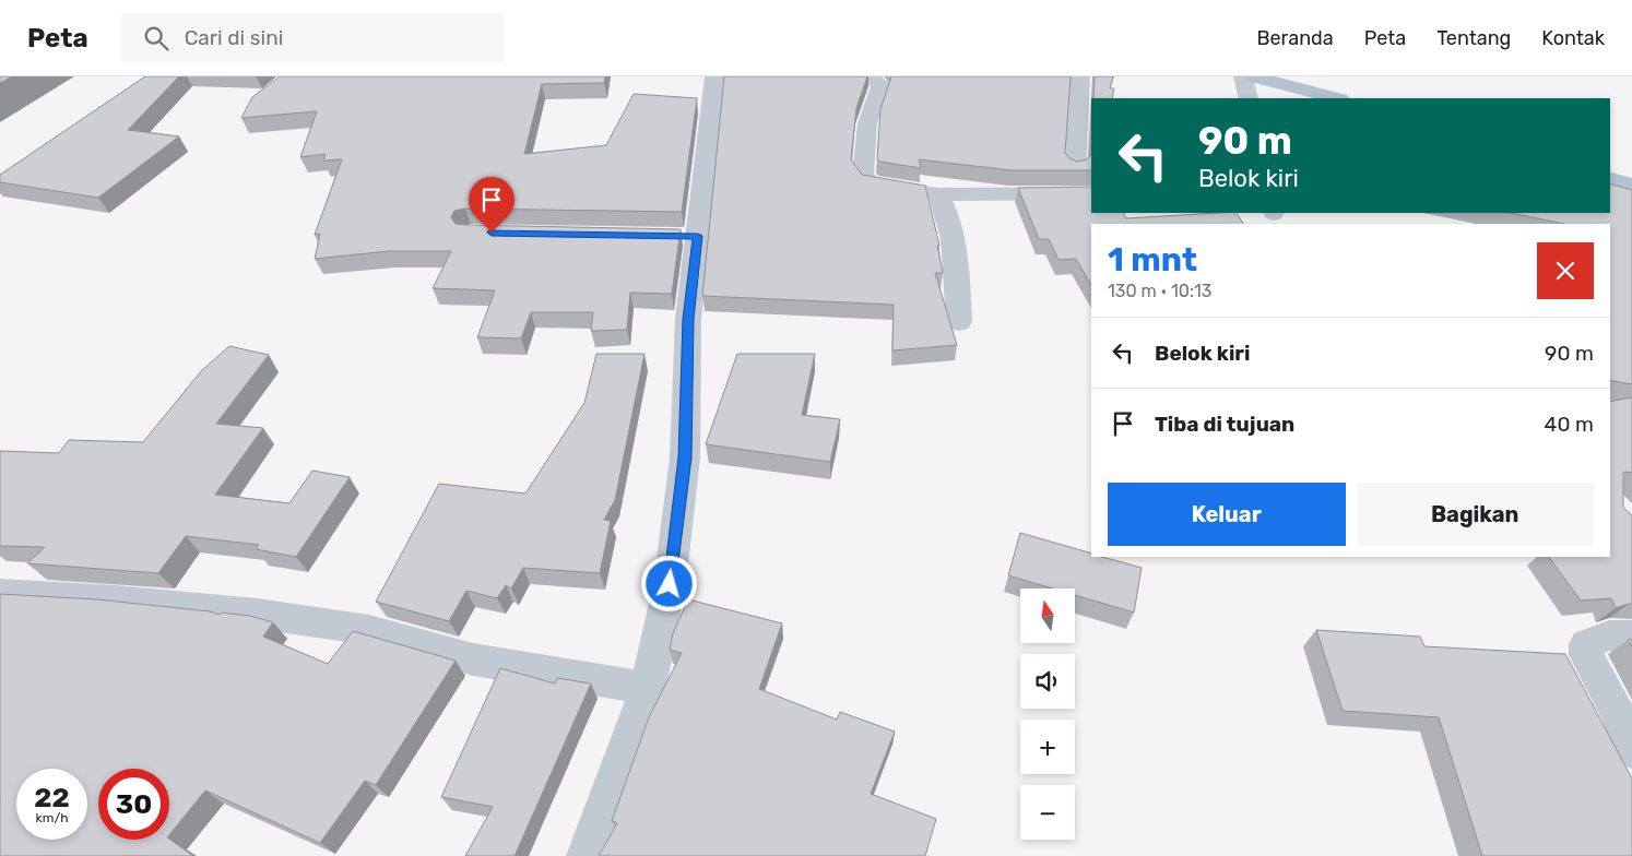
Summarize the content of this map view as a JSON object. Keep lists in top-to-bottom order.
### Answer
{
  "north": "top",
  "page": {
    "header": "Peta",
    "search": "Cari di sini",
    "nav": [
      "Beranda",
      "Peta",
      "Tentang",
      "Kontak"
    ],
    "turn": ["90 m", "Belok kiri"],
    "heading": ["1 mnt", "130 m · 10:13"],
    "list": [
      {
        "name": "Belok kiri",
        "value": "90 m"
      },
      {
        "name": "Tiba di tujuan",
        "value": "40 m"
      }
    ],
    "buttons": ["Keluar", "Bagikan"],
    "map_buttons": ["+", "−"],
    "speed": "22 km/h",
    "limit": "30"
  }
}
